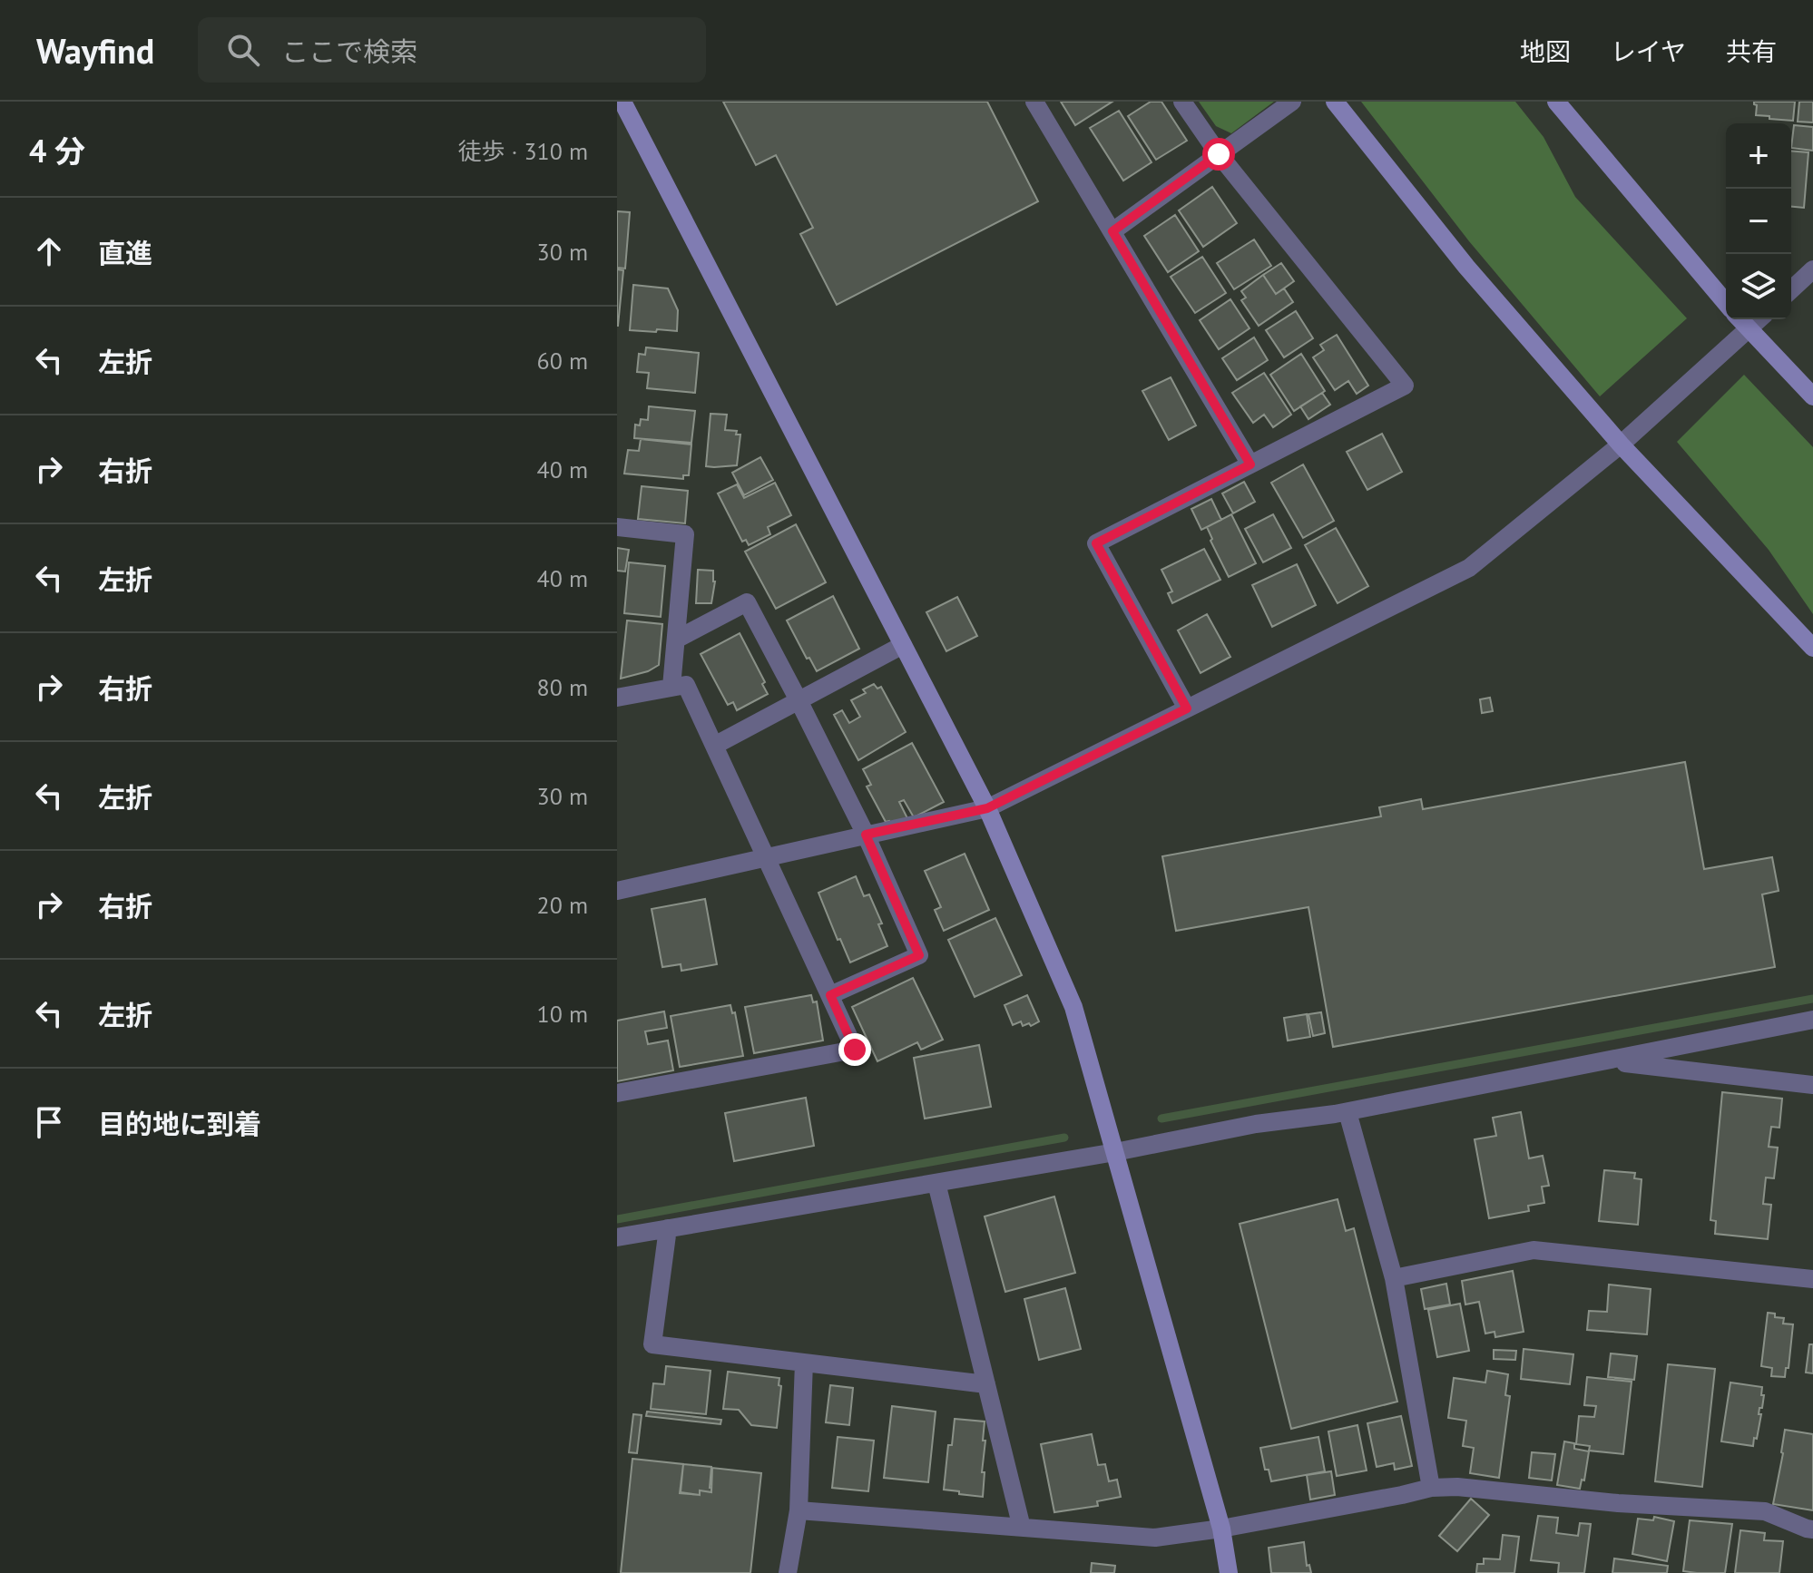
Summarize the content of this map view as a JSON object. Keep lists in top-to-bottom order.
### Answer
{
  "page": {
    "header": "Wayfind",
    "search": "ここで検索",
    "nav": ["地図", "レイヤ", "共有"],
    "heading": ["4 分", "徒歩 · 310 m"],
    "map_buttons": ["+", "−"],
    "list": [
      ["直進", "30 m"],
      ["左折", "60 m"],
      ["右折", "40 m"],
      ["左折", "40 m"],
      ["右折", "80 m"],
      ["左折", "30 m"],
      ["右折", "20 m"],
      ["左折", "10 m"],
      "目的地に到着"
    ]
  }
}
